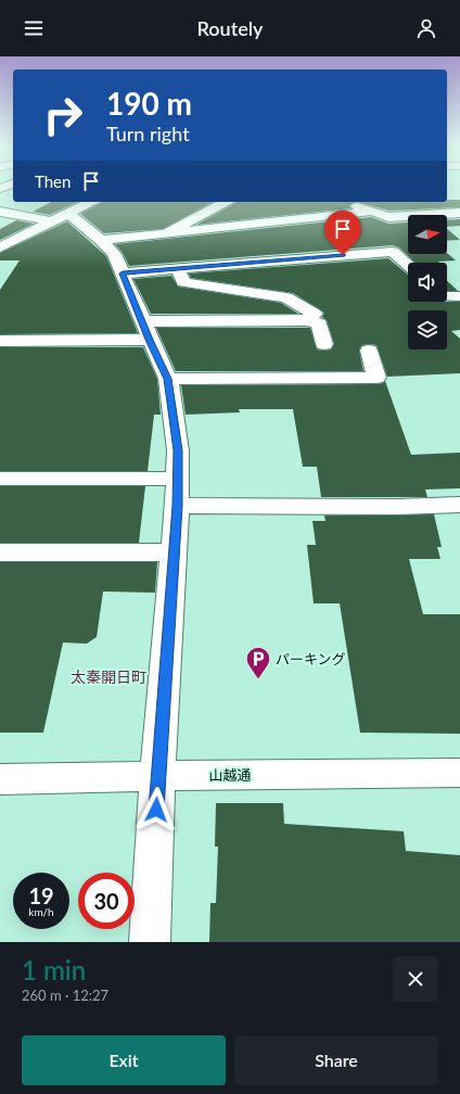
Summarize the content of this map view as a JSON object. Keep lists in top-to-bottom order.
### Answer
{
  "streets": {
    "street": ["山越通"]
  },
  "districts": ["太秦開日町"],
  "places": {
    "parking": ["パーキング"]
  },
  "north": "right",
  "page": {
    "header": "Routely",
    "turn": ["190 m", "Turn right"],
    "then": "Then",
    "speed": "19 km/h",
    "limit": "30",
    "heading": ["1 min", "260 m · 12:27"],
    "buttons": ["Exit", "Share"]
  }
}
